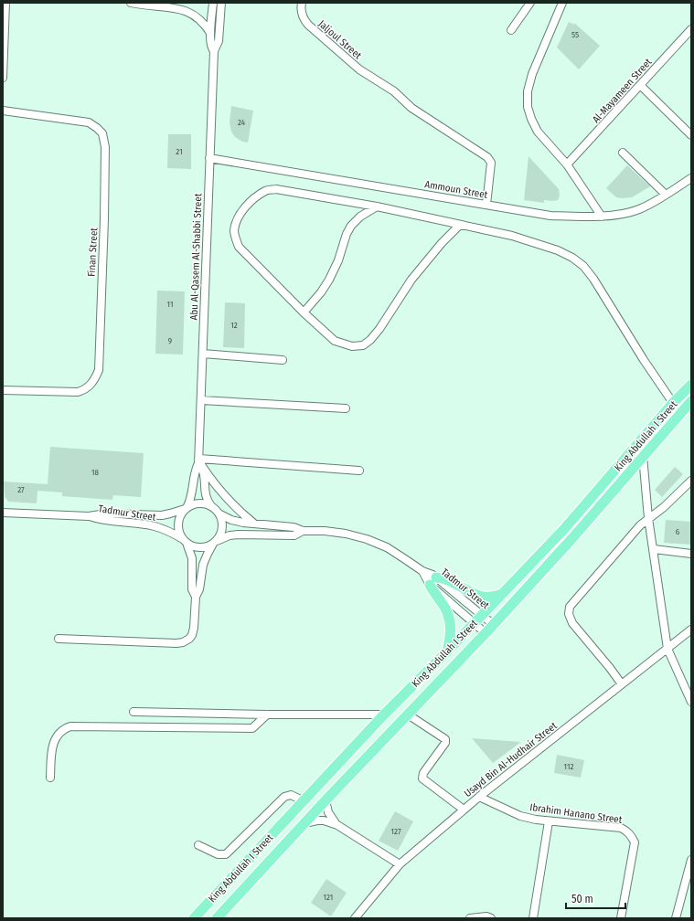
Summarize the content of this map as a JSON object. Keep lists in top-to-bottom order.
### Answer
{
  "streets": {
    "main road": ["King Abdullah I Street"],
    "street": [
      "Jaljoul Street",
      "Al-Mayameen Street",
      "Ammoun Street",
      "Finan Street",
      "Abu Al-Qasem Al-Shabbi Street",
      "Tadmur Street",
      "Usayd Bin Al-Hudhair Street",
      "Ibrahim Hanano Street"
    ]
  },
  "crossings": [
    ["Jaljoul Street", "Ammoun Street"],
    ["Ammoun Street", "Abu Al-Qasem Al-Shabbi Street"],
    ["Abu Al-Qasem Al-Shabbi Street", "Tadmur Street"],
    ["King Abdullah I Street", "Tadmur Street"],
    ["Usayd Bin Al-Hudhair Street", "Ibrahim Hanano Street"]
  ],
  "house_numbers": [
    "55",
    "24",
    "21",
    "11",
    "12",
    "9",
    "18",
    "27",
    "6",
    "112",
    "127",
    "121"
  ],
  "scale_bar": "50 m"
}
